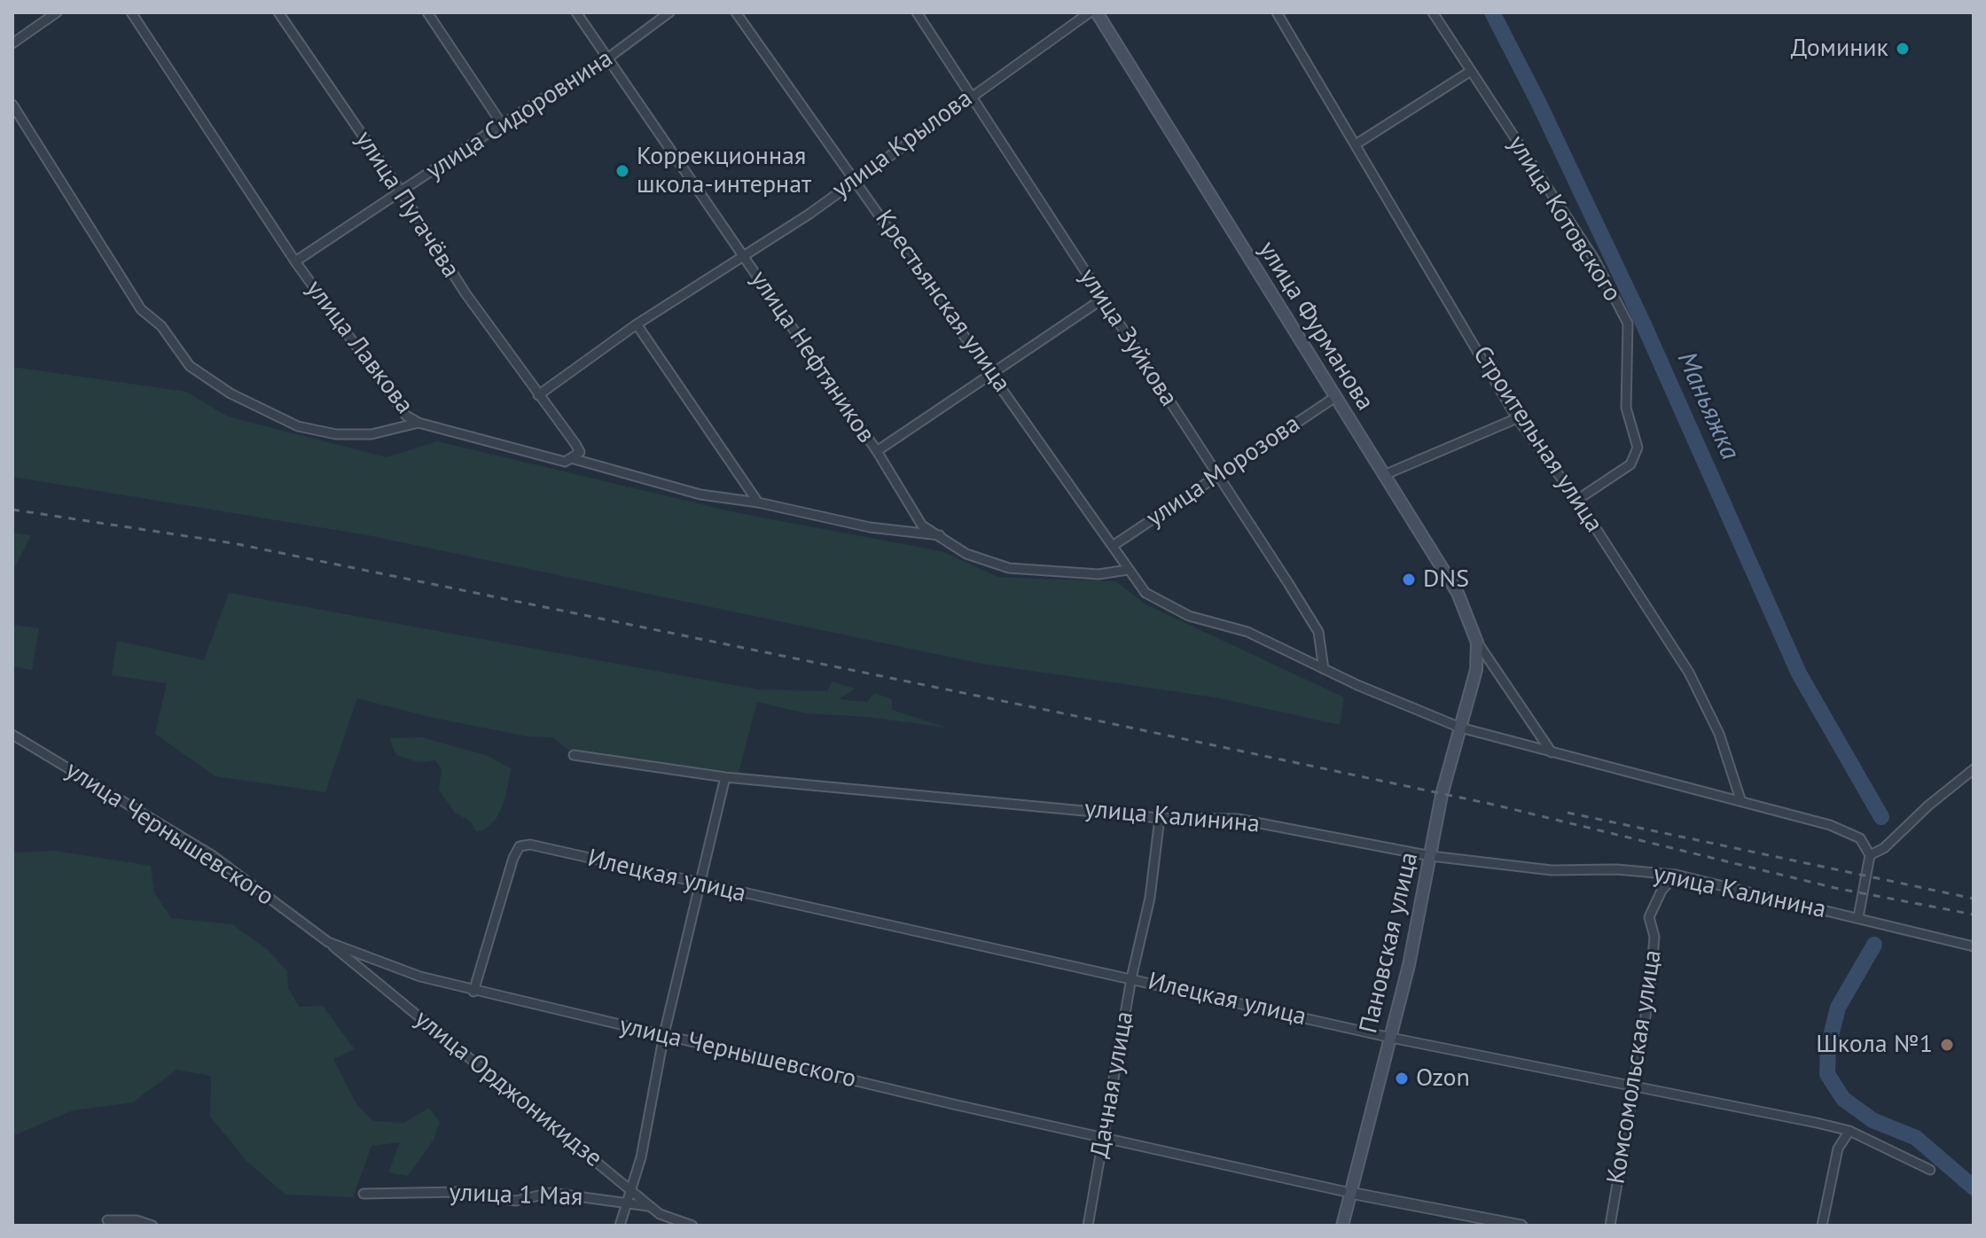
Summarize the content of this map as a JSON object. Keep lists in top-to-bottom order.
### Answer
{
  "streets": {
    "main road": ["улица Фурманова", "Пановская улица"],
    "street": [
      "улица Сидоровнина",
      "улица Крылова",
      "улица Пугачёва",
      "улица Котовского",
      "Крестьянская улица",
      "улица Зуйкова",
      "улица Лавкова",
      "улица Нефтяников",
      "Строительная улица",
      "улица Морозова",
      "улица Калинина",
      "улица Чернышевского",
      "Илецкая улица",
      "Комсомольская улица",
      "Дачная улица",
      "улица Орджоникидзе",
      "улица 1 Мая"
    ]
  },
  "crossings": [
    ["улица Сидоровнина", "улица Пугачёва"],
    ["улица Сидоровнина", "улица Лавкова"],
    ["улица Сидоровнина", "улица Нефтяников"],
    ["улица Крылова", "улица Пугачёва"],
    ["улица Крылова", "Крестьянская улица"],
    ["улица Крылова", "улица Зуйкова"],
    ["улица Крылова", "улица Нефтяников"],
    ["улица Пугачёва", "улица Лавкова"],
    ["улица Котовского", "Строительная улица"],
    ["Крестьянская улица", "улица Зуйкова"],
    ["Крестьянская улица", "улица Нефтяников"],
    ["Крестьянская улица", "улица Морозова"],
    ["улица Фурманова", "улица Морозова"],
    ["улица Фурманова", "Пановская улица"],
    ["улица Зуйкова", "улица Морозова"],
    ["улица Лавкова", "улица Нефтяников"],
    ["улица Калинина", "Пановская улица"],
    ["улица Калинина", "Комсомольская улица"],
    ["улица Калинина", "Дачная улица"],
    ["улица Чернышевского", "Илецкая улица"],
    ["улица Чернышевского", "Пановская улица"],
    ["улица Чернышевского", "Дачная улица"],
    ["улица Чернышевского", "улица Орджоникидзе"],
    ["Илецкая улица", "Пановская улица"],
    ["Илецкая улица", "Комсомольская улица"],
    ["Илецкая улица", "Дачная улица"],
    ["улица Орджоникидзе", "улица 1 Мая"]
  ],
  "water": ["Маньяжка"],
  "places": [
    "Доминик",
    "Коррекционная школа-интернат",
    "DNS",
    "Школа №1",
    "Ozon"
  ]
}
